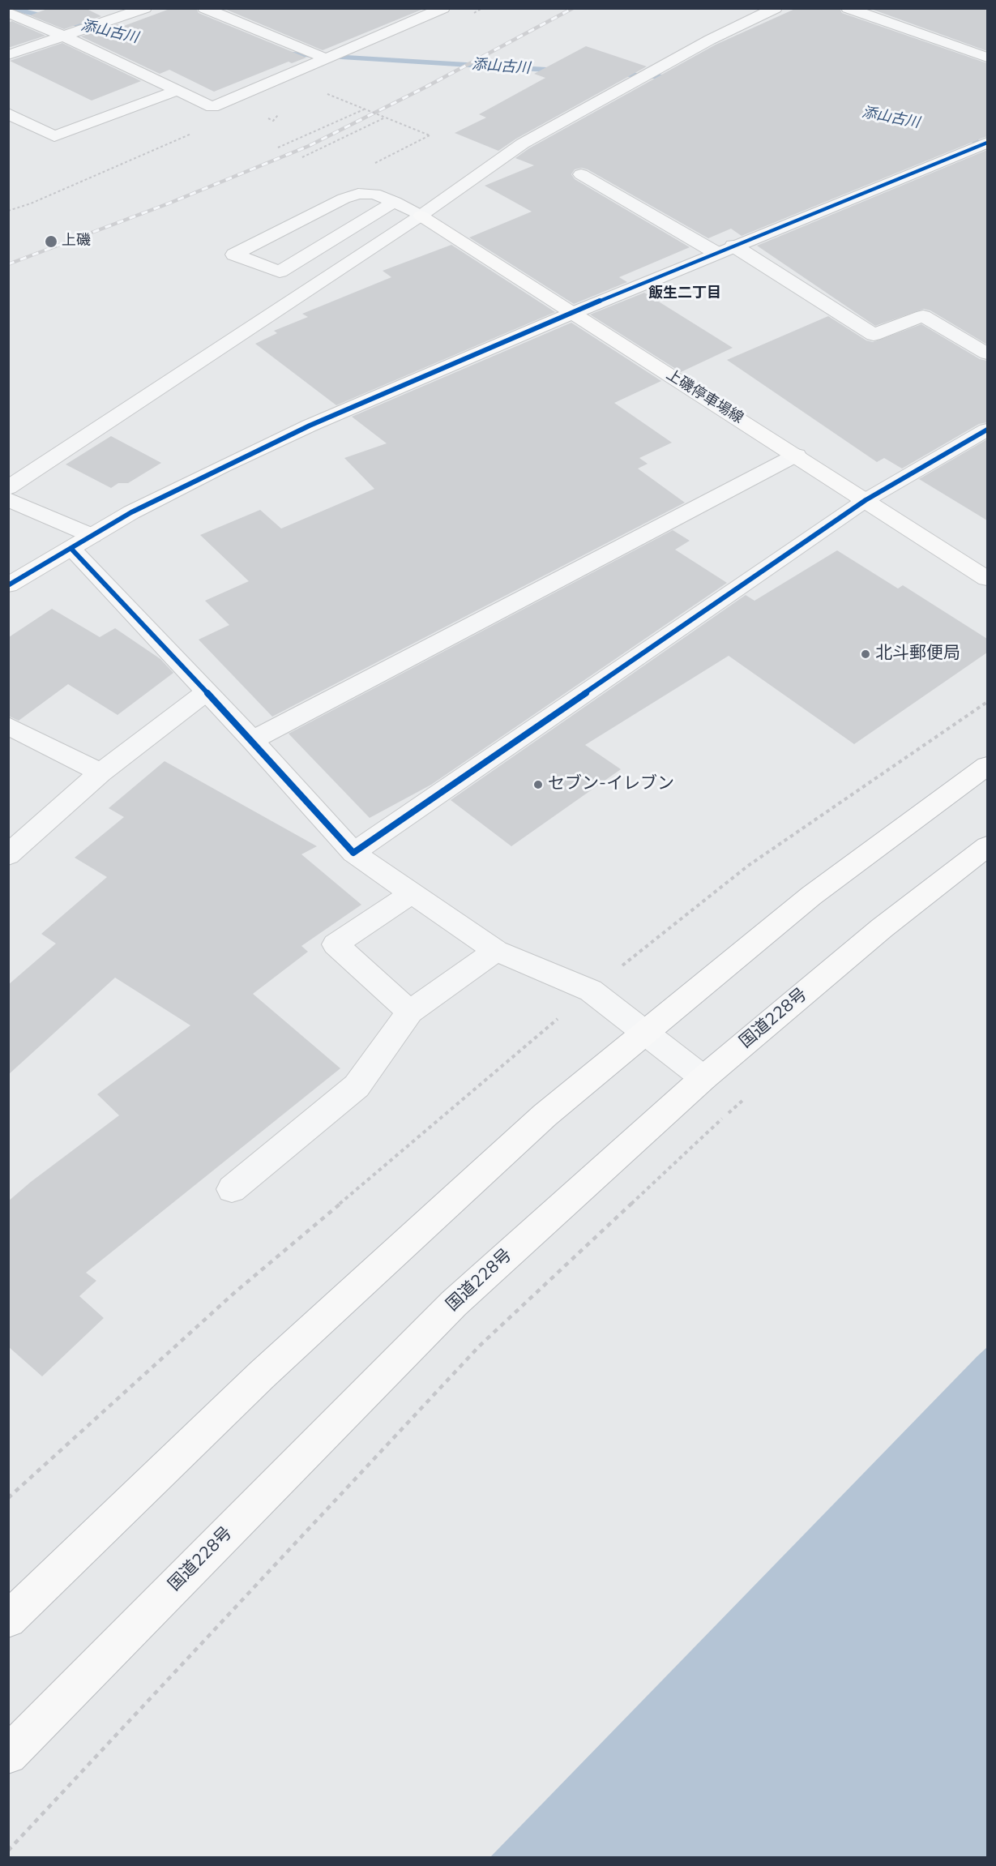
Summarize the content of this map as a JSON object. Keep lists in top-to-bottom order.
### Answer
{
  "streets": {
    "main road": ["上磯停車場線", "国道228号"]
  },
  "districts": ["飯生二丁目"],
  "water": ["添山古川"],
  "places": ["上磯", "北斗郵便局", "セブン-イレブン"]
}
